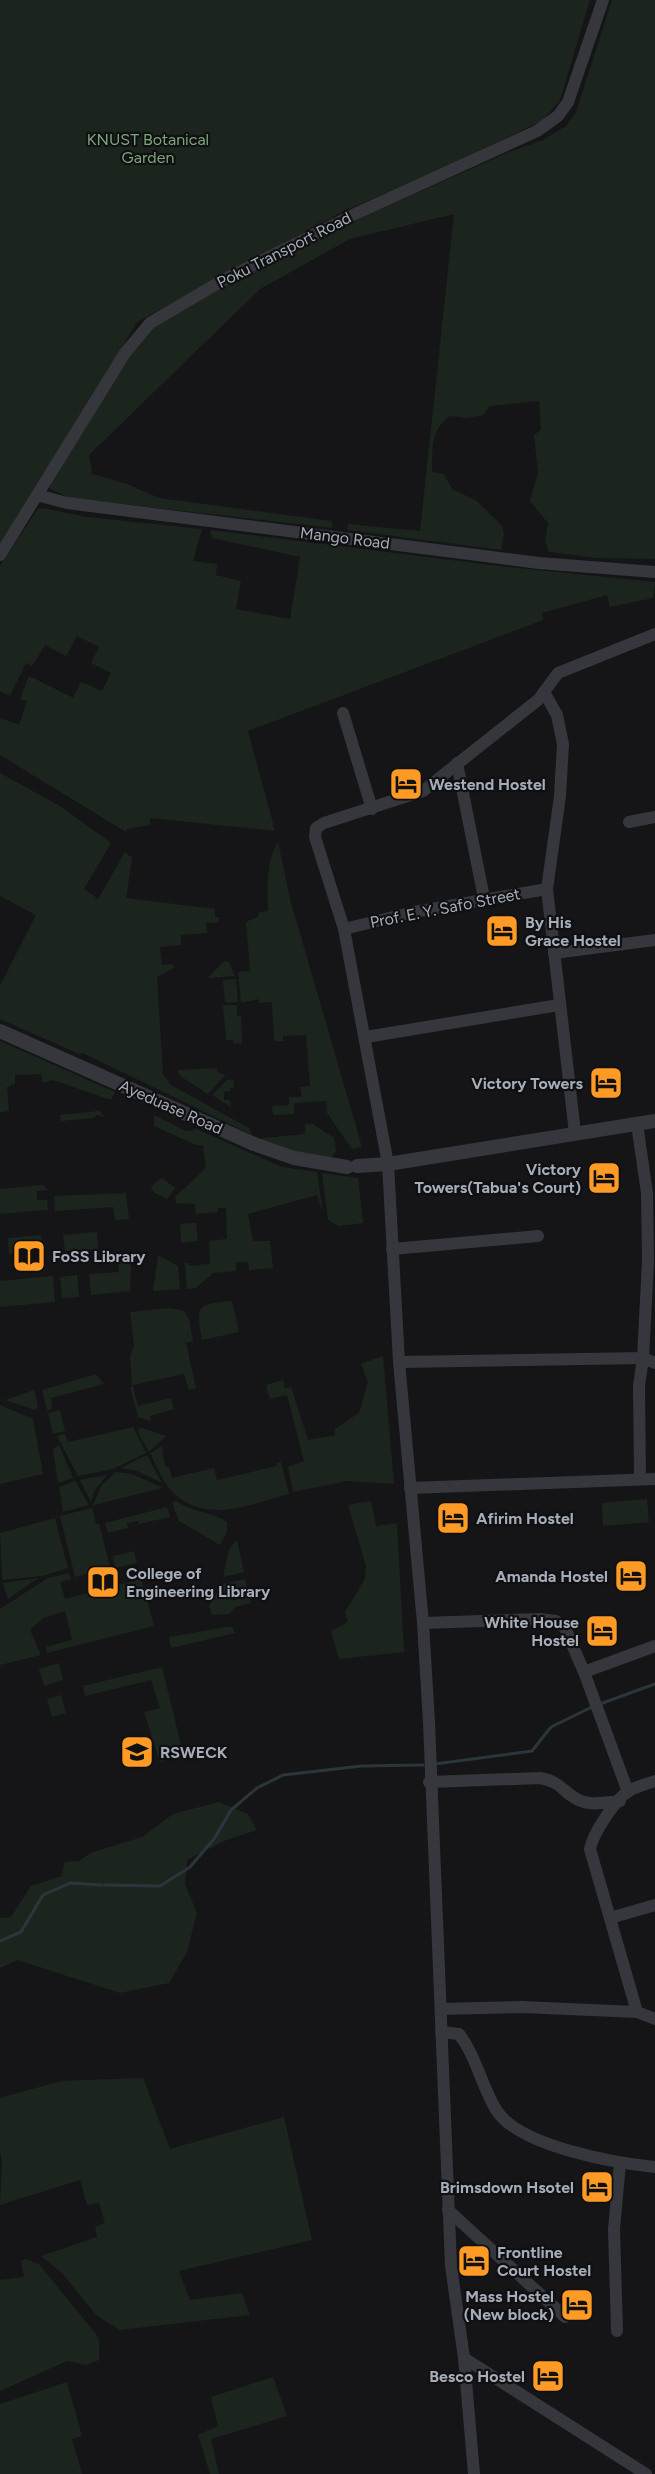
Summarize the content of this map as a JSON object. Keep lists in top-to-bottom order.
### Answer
{
  "streets": {
    "street": [
      "Poku Transport Road",
      "Mango Road",
      "Prof. E. Y. Safo Street",
      "Ayeduase Road"
    ]
  },
  "crossings": [
    ["Poku Transport Road", "Mango Road"]
  ],
  "parks": ["KNUST Botanical Garden"],
  "places": {
    "hotel": [
      "Westend Hostel",
      "By His Grace Hostel",
      "Victory Towers",
      "Victory Towers(Tabua's Court)",
      "Afirim Hostel",
      "Amanda Hostel",
      "White House Hostel",
      "Brimsdown Hsotel",
      "Frontline Court Hostel",
      "Mass Hostel (New block)",
      "Besco Hostel"
    ],
    "library": ["FoSS Library", "College of Engineering Library"],
    "school or university": ["RSWECK"]
  }
}
